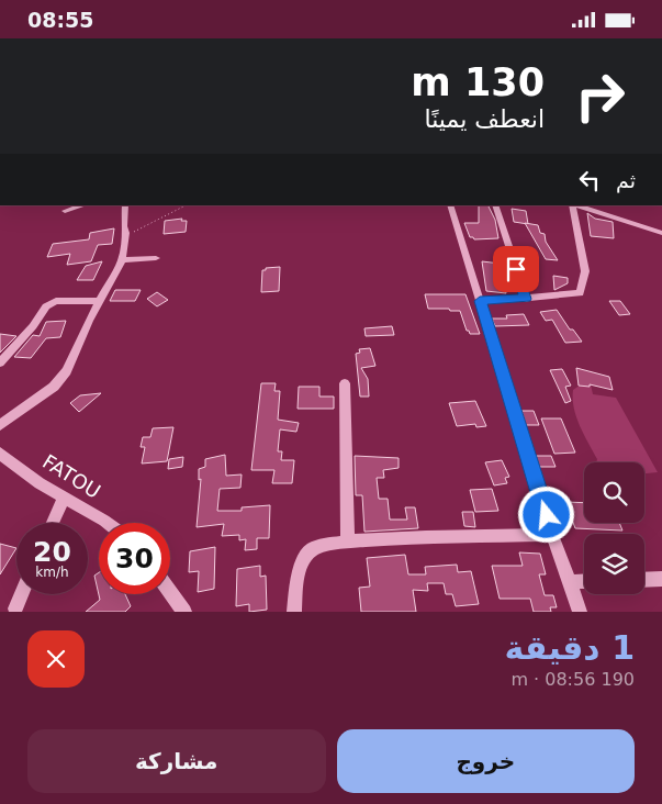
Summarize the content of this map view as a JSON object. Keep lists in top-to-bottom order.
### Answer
{
  "streets": {
    "street": ["FATOU"]
  },
  "page": {
    "status": "08:55",
    "turn": ["130 m", "انعطف يمينًا"],
    "then": "ثم",
    "speed": "20 km/h",
    "limit": "30",
    "heading": ["1 دقيقة", "190 m · 08:56"],
    "buttons": ["خروج", "مشاركة"]
  }
}
